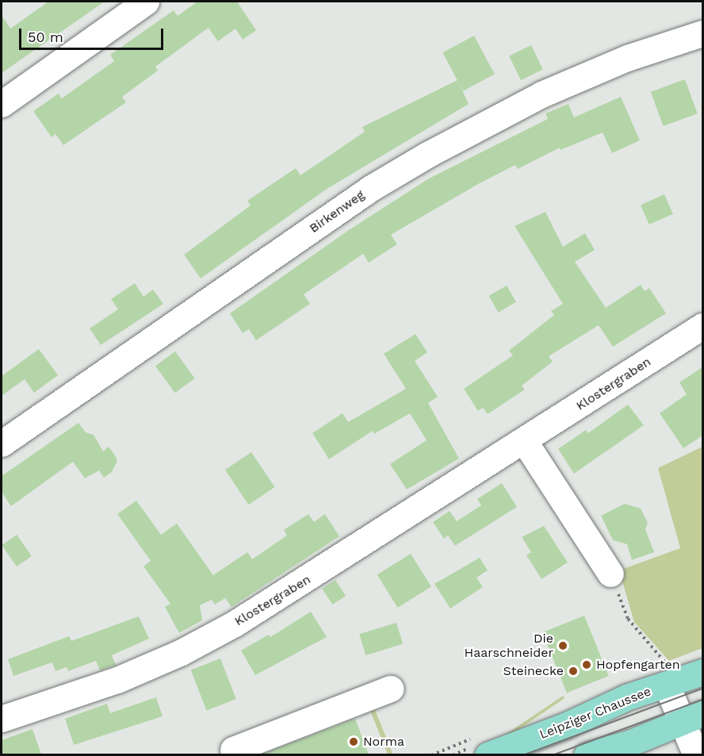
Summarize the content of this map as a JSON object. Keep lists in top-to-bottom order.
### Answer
{
  "streets": {
    "main road": ["Leipziger Chaussee"],
    "street": ["Birkenweg", "Klostergraben"]
  },
  "places": [
    "Die Haarschneider",
    "Hopfengarten",
    "Steinecke",
    "Norma"
  ],
  "scale_bar": "50 m"
}
